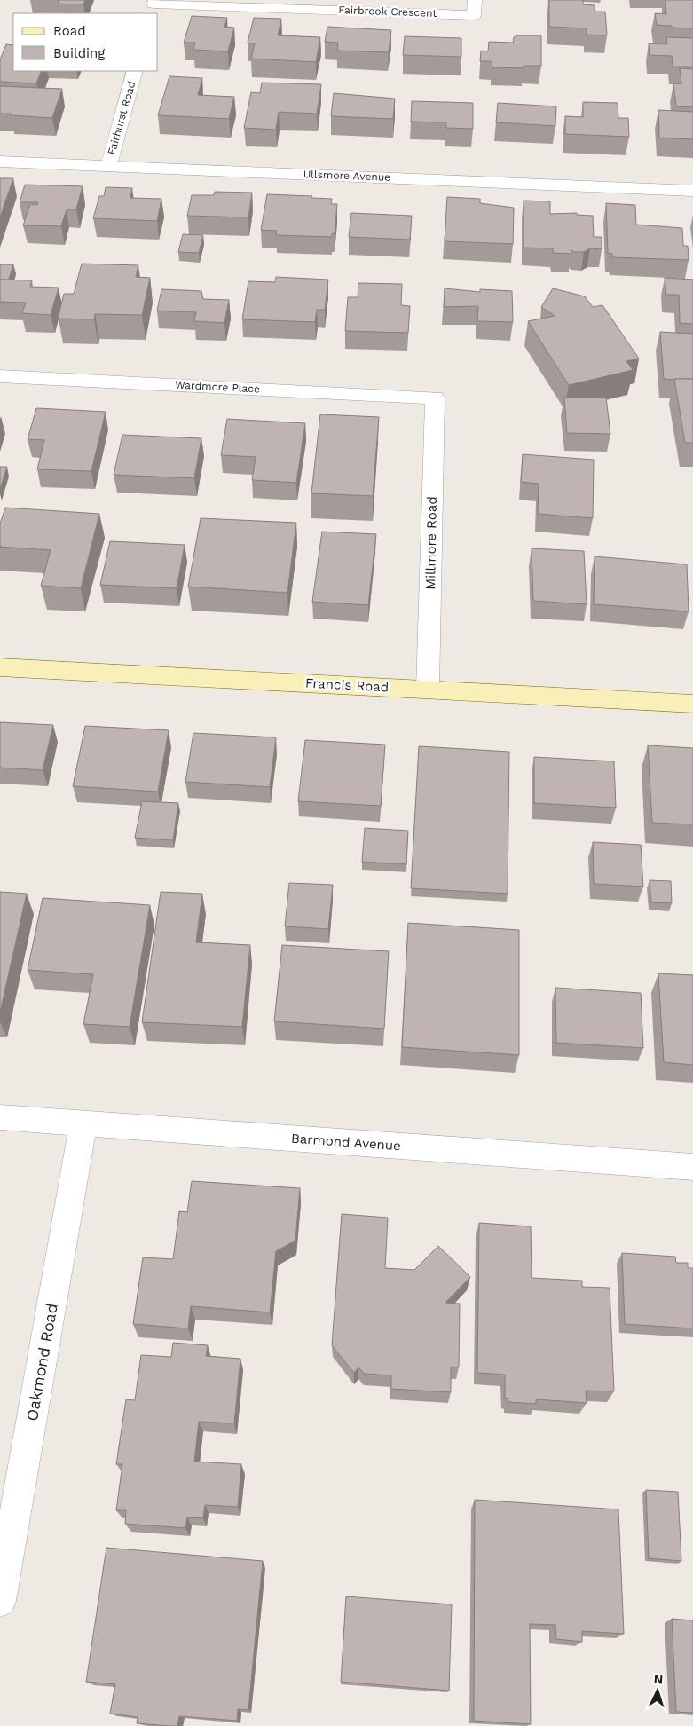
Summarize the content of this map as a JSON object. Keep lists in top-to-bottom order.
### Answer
{
  "streets": {
    "street": [
      "Fairbrook Crescent",
      "Fairhurst Road",
      "Ullsmore Avenue",
      "Wardmore Place",
      "Millmore Road",
      "Francis Road",
      "Barmond Avenue",
      "Oakmond Road"
    ]
  },
  "crossings": [
    ["Fairhurst Road", "Ullsmore Avenue"],
    ["Wardmore Place", "Millmore Road"],
    ["Millmore Road", "Francis Road"],
    ["Barmond Avenue", "Oakmond Road"]
  ],
  "legend": ["Road", "Building"],
  "north": "top"
}
